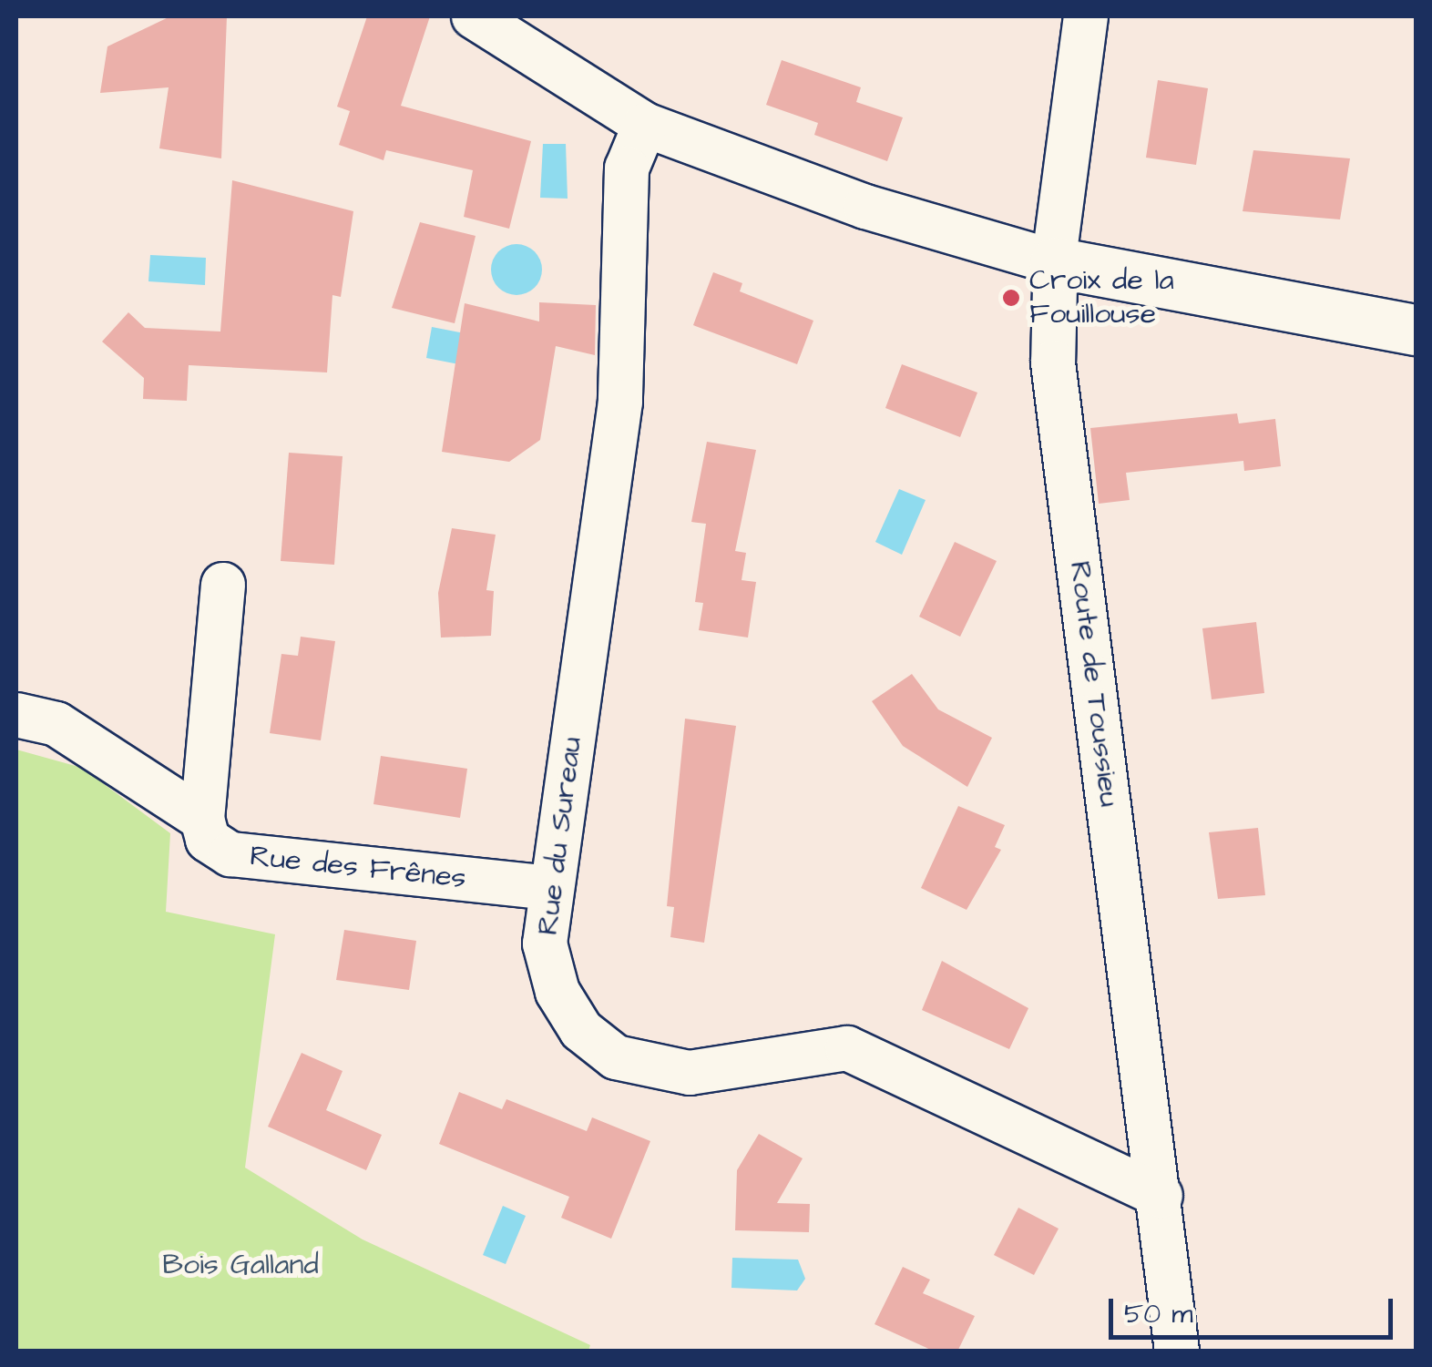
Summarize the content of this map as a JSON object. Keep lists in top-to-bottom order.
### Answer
{
  "streets": {
    "street": ["Route de Toussieu", "Rue du Sureau", "Rue des Frênes"]
  },
  "crossings": [
    ["Route de Toussieu", "Rue du Sureau"],
    ["Rue du Sureau", "Rue des Frênes"]
  ],
  "parks": ["Bois Galland"],
  "places": ["Croix de la Fouillouse"],
  "scale_bar": "50 m"
}
